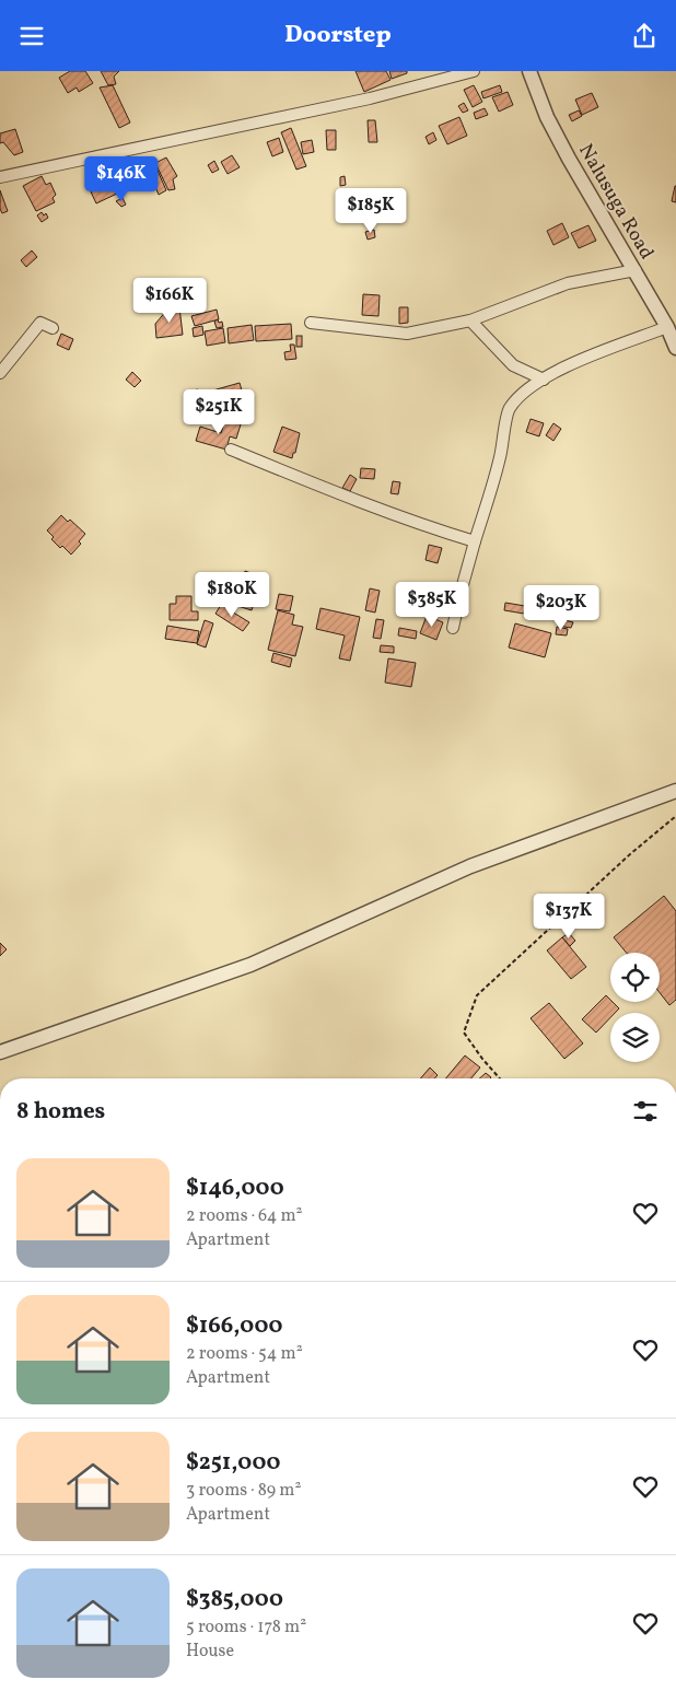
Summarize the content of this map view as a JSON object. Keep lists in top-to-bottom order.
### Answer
{
  "streets": {
    "street": ["Nalusuga Road"]
  },
  "page": {
    "header": "Doorstep",
    "price": [
      "$146K",
      "$185K",
      "$166K",
      "$251K",
      "$180K",
      "$385K",
      "$203K",
      "$137K"
    ],
    "heading": "8 homes",
    "list": [
      {
        "name": "$146,000",
        "note": "2 rooms · 64 m² · Apartment"
      },
      {
        "name": "$166,000",
        "note": "2 rooms · 54 m² · Apartment"
      },
      {
        "name": "$251,000",
        "note": "3 rooms · 89 m² · Apartment"
      },
      {
        "name": "$385,000",
        "note": "5 rooms · 178 m² · House"
      }
    ]
  }
}
